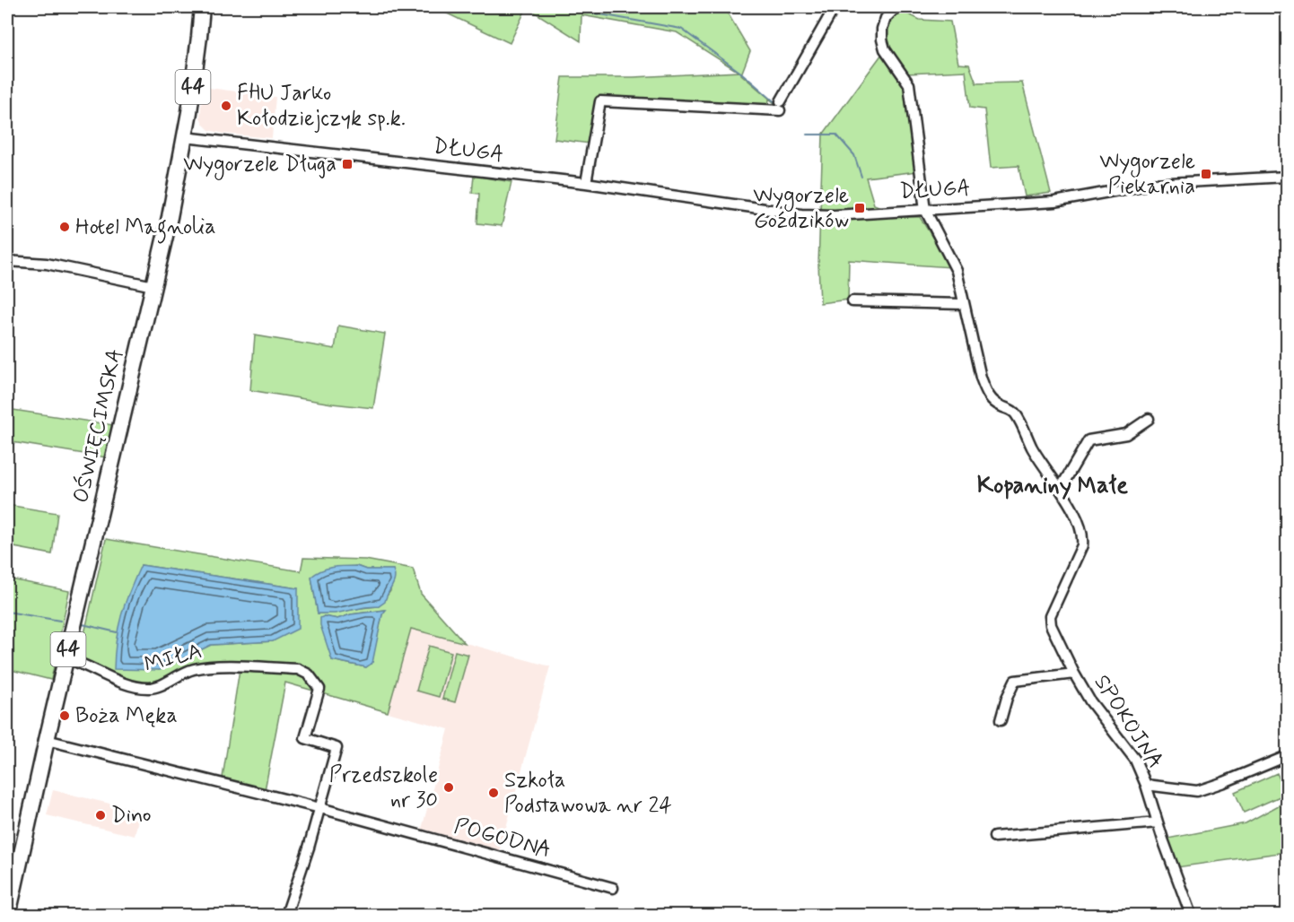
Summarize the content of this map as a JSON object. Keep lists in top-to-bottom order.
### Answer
{
  "streets": {
    "highway": ["44", "OŚWIĘCIMSKA"],
    "street": [
      "DŁUGA",
      "MIŁA",
      "SPOKOJNA",
      "POGODNA"
    ]
  },
  "crossings": [
    ["DŁUGA", "OŚWIĘCIMSKA"],
    ["DŁUGA", "SPOKOJNA"],
    ["OŚWIĘCIMSKA", "MIŁA"],
    ["OŚWIĘCIMSKA", "POGODNA"],
    ["MIŁA", "POGODNA"]
  ],
  "districts": ["Kopaniny Małe"],
  "places": {
    "other": [
      "FHU Jarko Kołodziejczyk sp.k.",
      "Hotel Magnolia",
      "Boża Męka",
      "Przedszkole nr 30",
      "Szkoła Podstawowa nr 24",
      "Dino"
    ],
    "transit": ["Wygorzele Długa", "Wygorzele Piekarnia", "Wygorzele Goździków"]
  }
}
